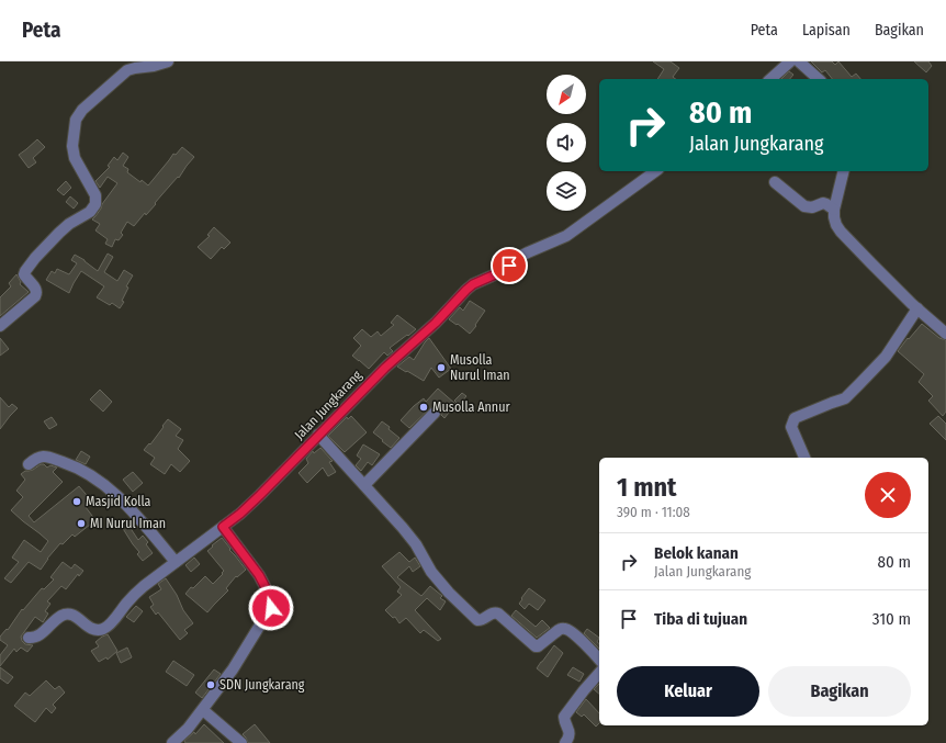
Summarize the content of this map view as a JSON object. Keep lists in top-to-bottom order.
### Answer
{
  "streets": {
    "street": ["Jalan Jungkarang"]
  },
  "places": [
    "Musolla Nurul Iman",
    "Musolla Annur",
    "Masjid Kolla",
    "MI Nurul Iman",
    "SDN Jungkarang"
  ],
  "north": "bottom left",
  "page": {
    "header": "Peta",
    "nav": ["Peta", "Lapisan", "Bagikan"],
    "turn": ["80 m", "Jalan Jungkarang"],
    "heading": ["1 mnt", "390 m · 11:08"],
    "list": [
      {
        "name": "Belok kanan",
        "note": "Jalan Jungkarang",
        "value": "80 m"
      },
      {
        "name": "Tiba di tujuan",
        "value": "310 m"
      }
    ],
    "buttons": ["Keluar", "Bagikan"]
  }
}
